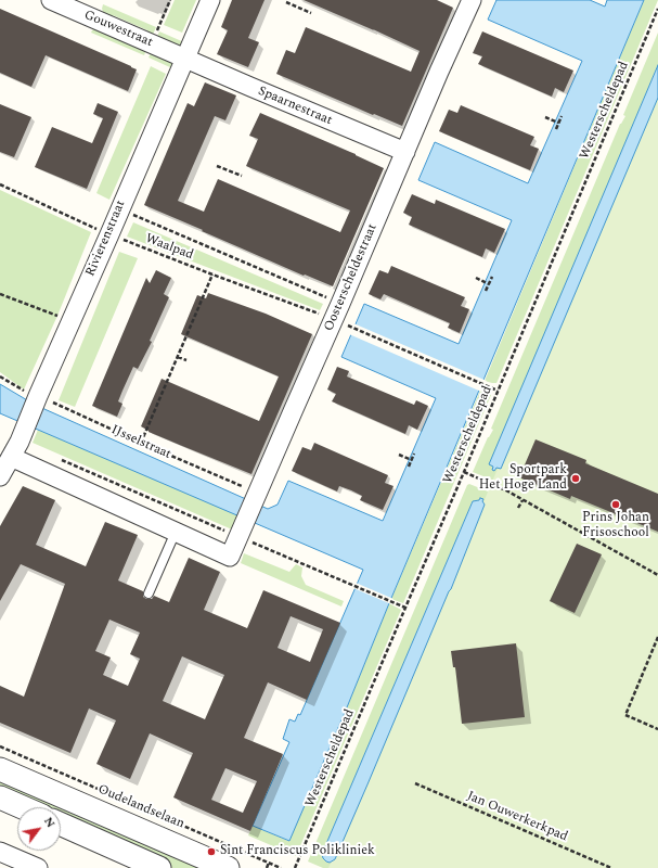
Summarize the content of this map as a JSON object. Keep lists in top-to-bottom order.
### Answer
{
  "streets": {
    "street": [
      "Gouwestraat",
      "Spaarnestraat",
      "Rivierenstraat",
      "Oosterscheldestraat",
      "Oudelandselaan"
    ],
    "path": [
      "Westerscheldepad",
      "Waalpad",
      "IJsselstraat",
      "Jan Ouwerkerkpad"
    ]
  },
  "crossings": [
    ["Gouwestraat", "Spaarnestraat"],
    ["Gouwestraat", "Rivierenstraat"],
    ["Spaarnestraat", "Rivierenstraat"],
    ["Spaarnestraat", "Oosterscheldestraat"],
    ["Westerscheldepad", "Waalpad"],
    ["Rivierenstraat", "Waalpad"],
    ["Rivierenstraat", "IJsselstraat"],
    ["Waalpad", "Oosterscheldestraat"],
    ["Oosterscheldestraat", "IJsselstraat"]
  ],
  "places": ["Sportpark Het Hoge Land", "Prins Johan Frisoschool", "Sint Franciscus Polikliniek"],
  "north": "top right"
}
